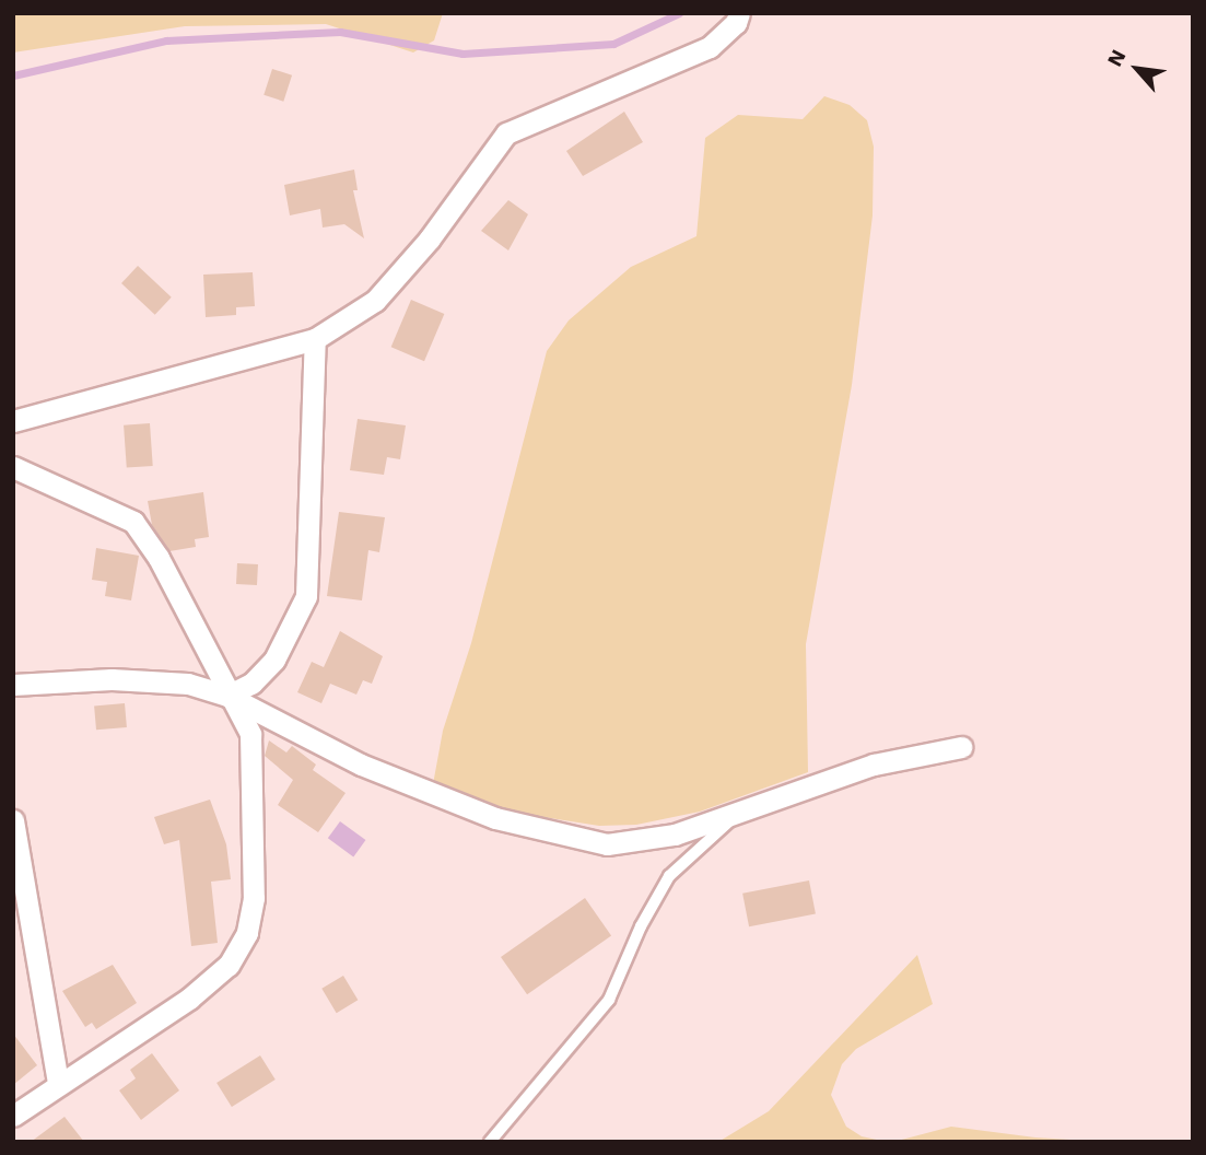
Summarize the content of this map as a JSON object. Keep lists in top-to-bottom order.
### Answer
{
  "north": "top left"
}
